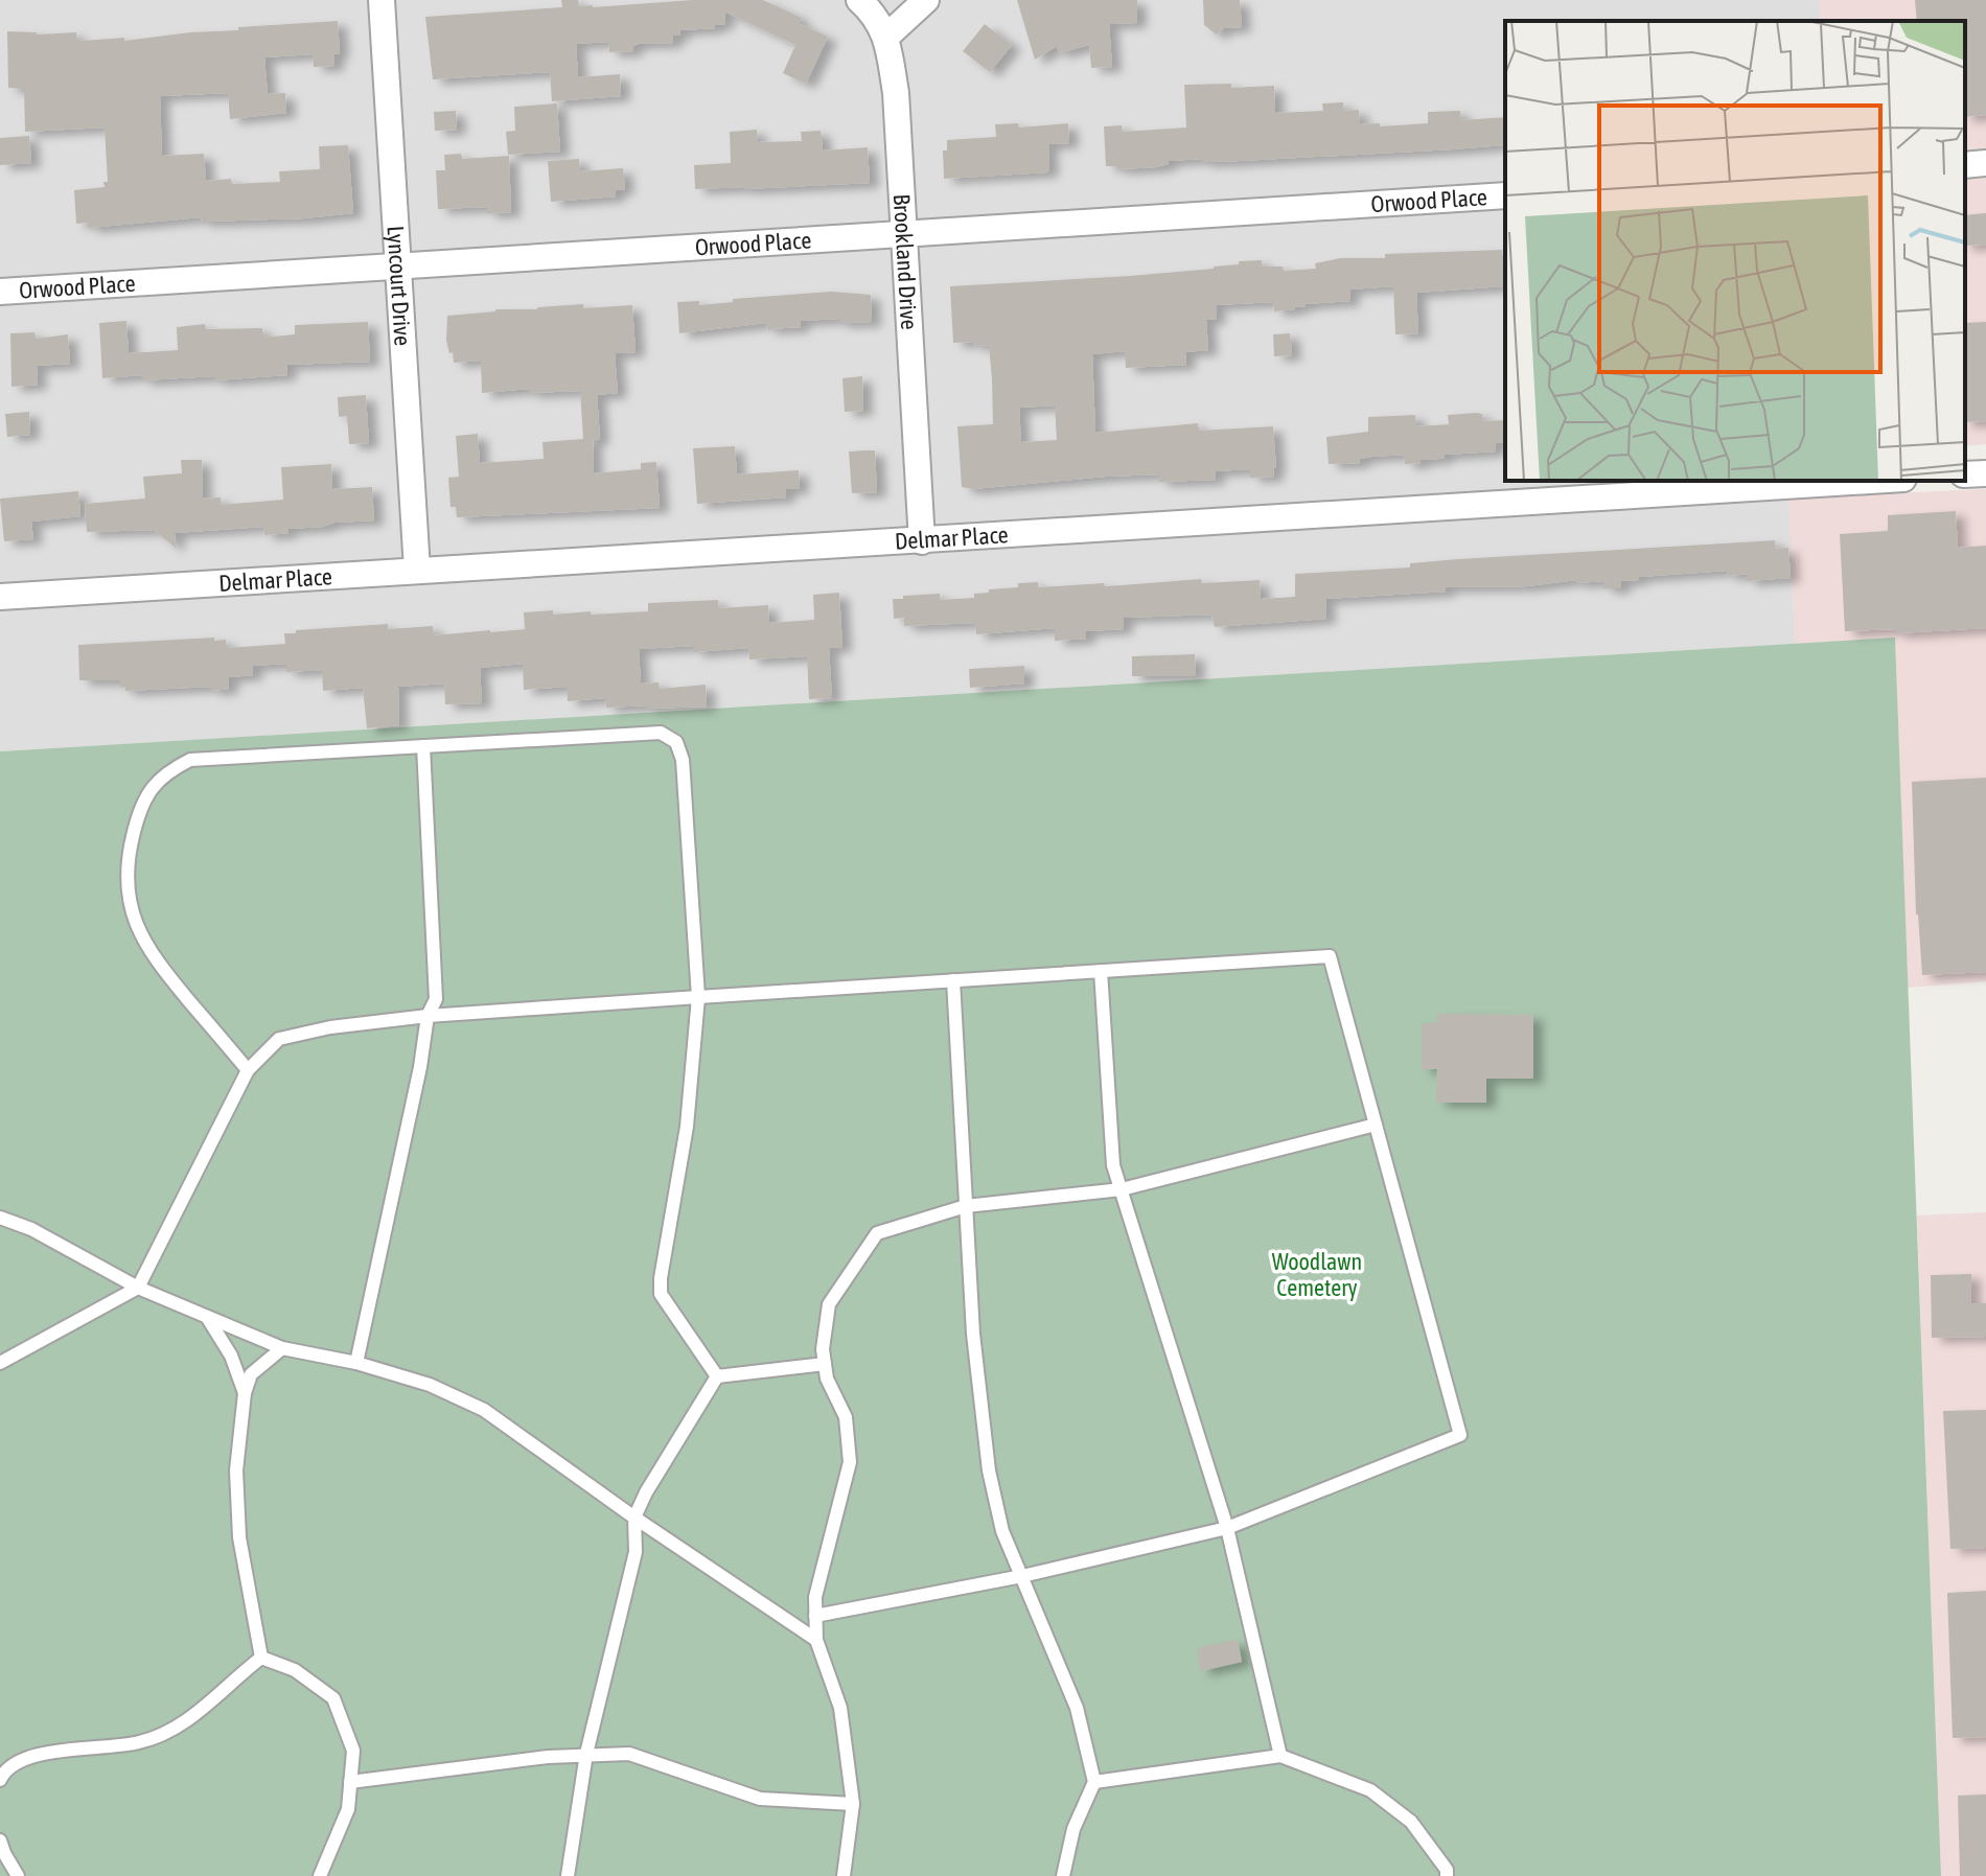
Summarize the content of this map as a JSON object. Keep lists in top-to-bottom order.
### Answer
{
  "streets": {
    "street": [
      "Orwood Place",
      "Brookland Drive",
      "Lyncourt Drive",
      "Delmar Place"
    ]
  },
  "crossings": [
    ["Orwood Place", "Brookland Drive"],
    ["Orwood Place", "Lyncourt Drive"],
    ["Brookland Drive", "Delmar Place"],
    ["Lyncourt Drive", "Delmar Place"]
  ],
  "parks": ["Woodlawn Cemetery"]
}
